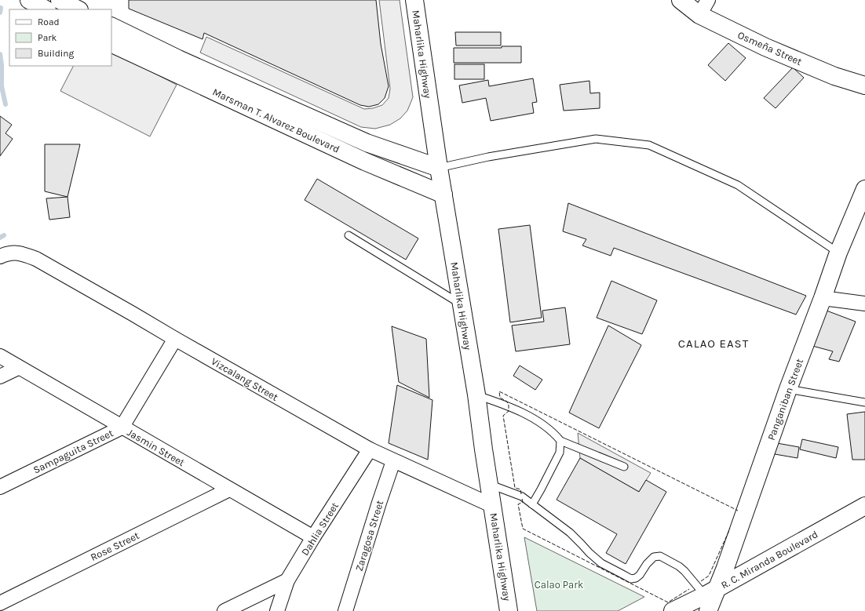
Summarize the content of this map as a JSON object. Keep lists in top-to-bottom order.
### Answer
{
  "streets": {
    "street": [
      "Osmeña Street",
      "Maharlika Highway",
      "Marsman T. Alvarez Boulevard",
      "Vizcalang Street",
      "Panganiban Street",
      "Jasmin Street",
      "Sampaguita Street",
      "Dahlia Street",
      "Zaragosa Street",
      "Rose Street",
      "R. C. Miranda Boulevard"
    ]
  },
  "crossings": [
    ["Maharlika Highway", "Marsman T. Alvarez Boulevard"],
    ["Maharlika Highway", "Vizcalang Street"],
    ["Vizcalang Street", "Sampaguita Street"],
    ["Vizcalang Street", "Dahlia Street"],
    ["Vizcalang Street", "Zaragosa Street"],
    ["Panganiban Street", "R. C. Miranda Boulevard"],
    ["Jasmin Street", "Sampaguita Street"],
    ["Jasmin Street", "Dahlia Street"],
    ["Jasmin Street", "Rose Street"]
  ],
  "districts": ["CALAO EAST"],
  "parks": ["Calao Park"],
  "legend": ["Road", "Park", "Building"]
}
